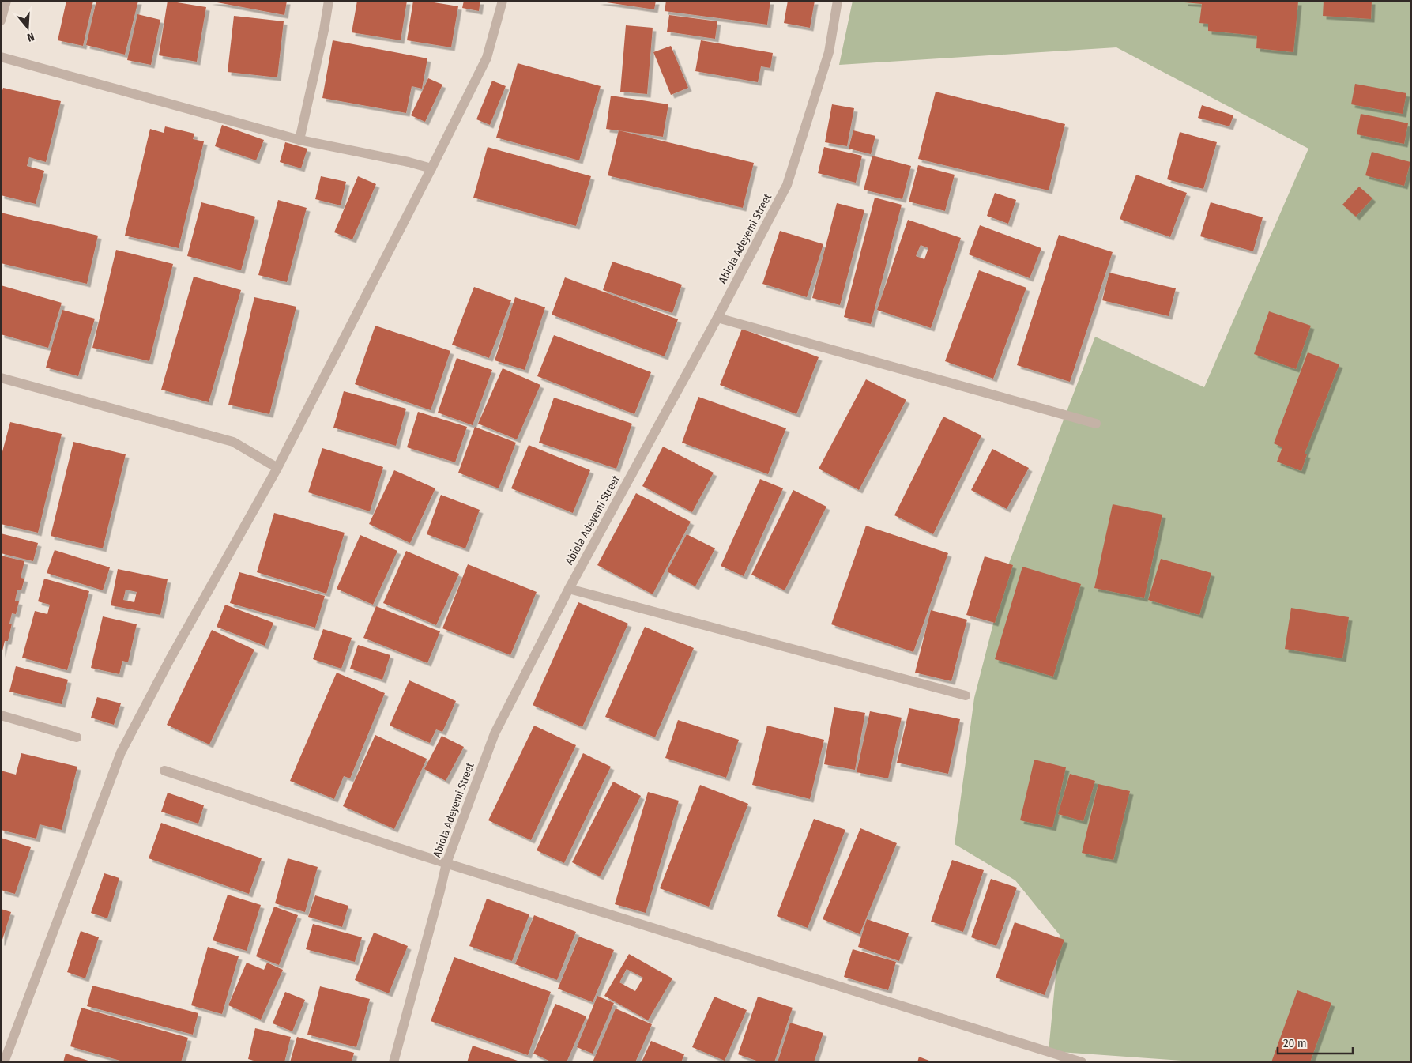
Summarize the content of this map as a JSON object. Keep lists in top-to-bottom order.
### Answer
{
  "streets": {
    "street": ["Abiola Adeyemi Street"]
  },
  "scale_bar": "20 m",
  "north": "bottom"
}
